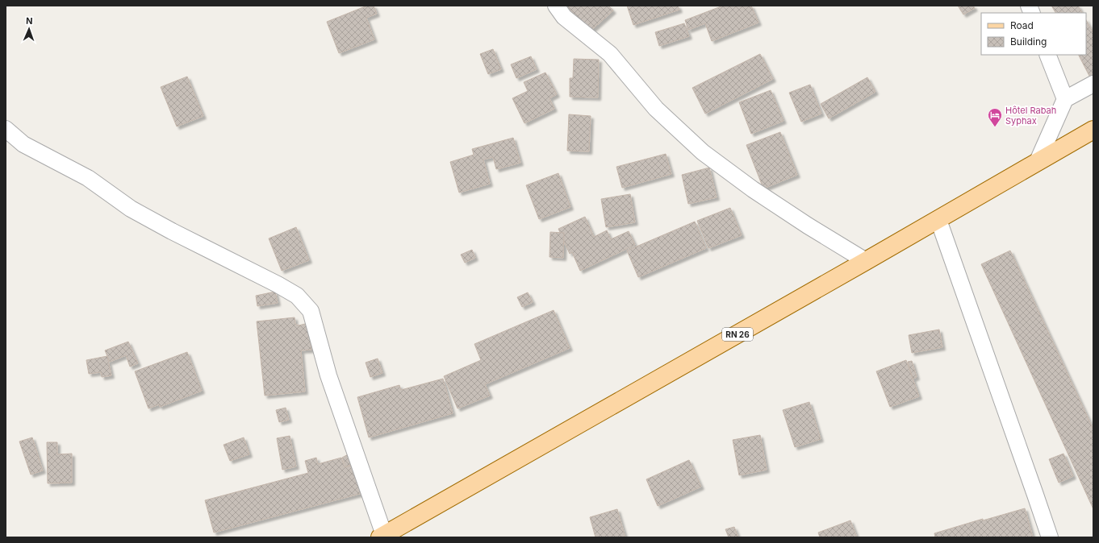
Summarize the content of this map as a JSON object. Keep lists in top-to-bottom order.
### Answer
{
  "streets": {
    "main road": ["RN 26"]
  },
  "places": {
    "hotel": ["Hôtel Rabah Syphax"]
  },
  "legend": ["Road", "Building"],
  "north": "top"
}
